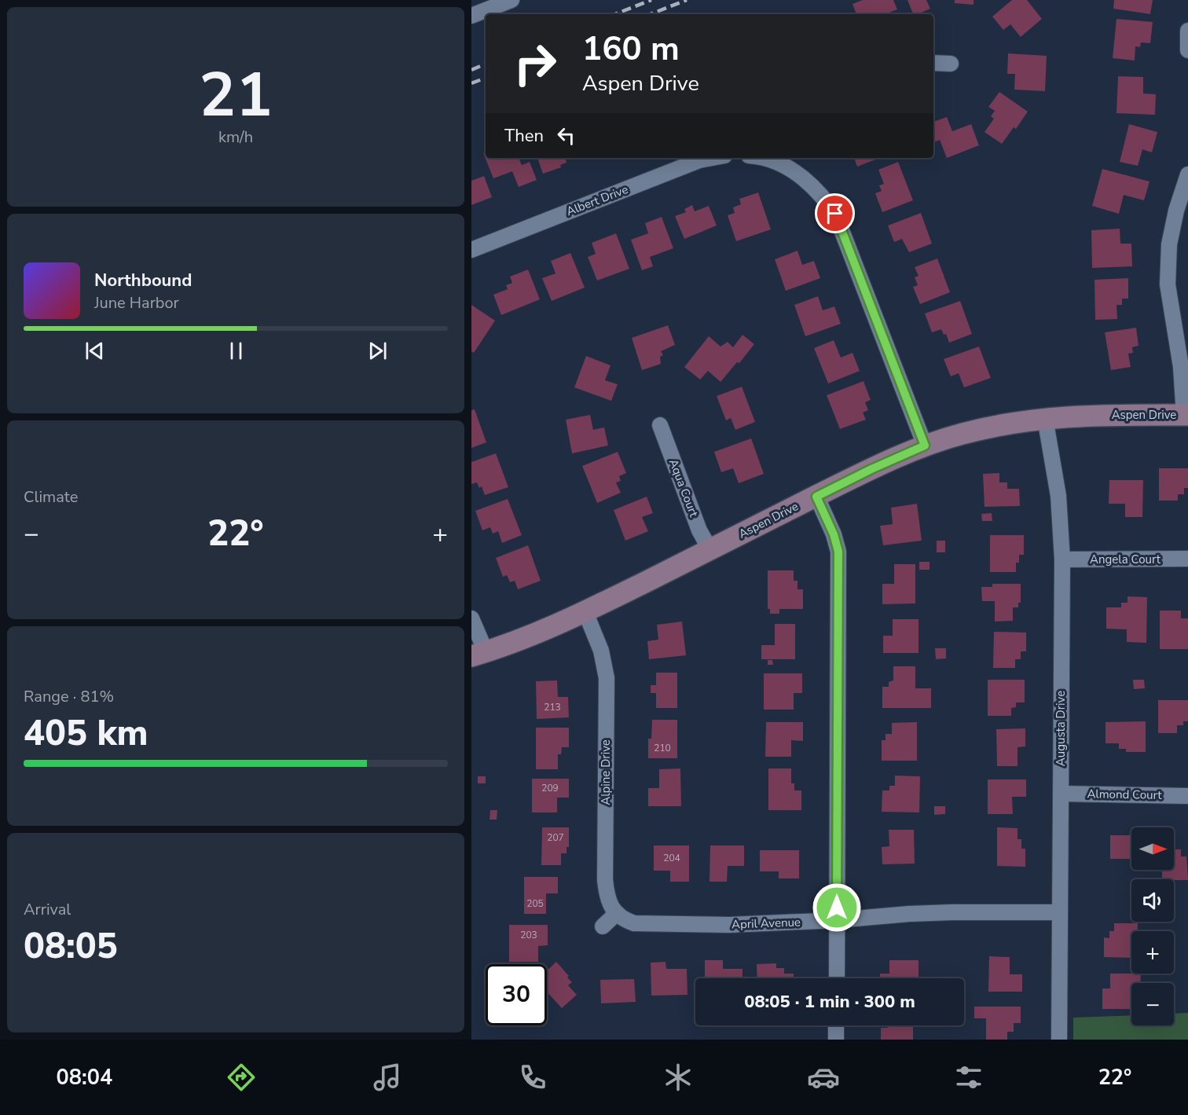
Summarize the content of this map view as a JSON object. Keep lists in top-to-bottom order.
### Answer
{
  "streets": {
    "street": [
      "Albert Drive",
      "Aspen Drive",
      "Aqua Court",
      "Angela Court",
      "Augusta Drive",
      "Alpine Drive",
      "Almond Court",
      "April Avenue"
    ]
  },
  "crossings": [
    ["Aspen Drive", "Aqua Court"],
    ["Aspen Drive", "Augusta Drive"],
    ["Aspen Drive", "Alpine Drive"],
    ["Angela Court", "Augusta Drive"],
    ["Augusta Drive", "Almond Court"],
    ["Augusta Drive", "April Avenue"],
    ["Alpine Drive", "April Avenue"]
  ],
  "house_numbers": [
    "213",
    "210",
    "209",
    "207",
    "204",
    "205",
    "203"
  ],
  "north": "right",
  "page": {
    "tile": [
      ["21", "km/h"],
      "Climate",
      ["Range · 81%", "405 km"],
      ["Arrival", "08:05"]
    ],
    "turn": ["160 m", "Aspen Drive"],
    "then": "Then",
    "song": ["Northbound", "June Harbor"],
    "heat": ["−", "22°", "+"],
    "map_buttons": ["+", "−"],
    "limit": "30",
    "trip": "08:05 · 1 min · 300 m",
    "tabs": ["08:04", "22°"]
  }
}
